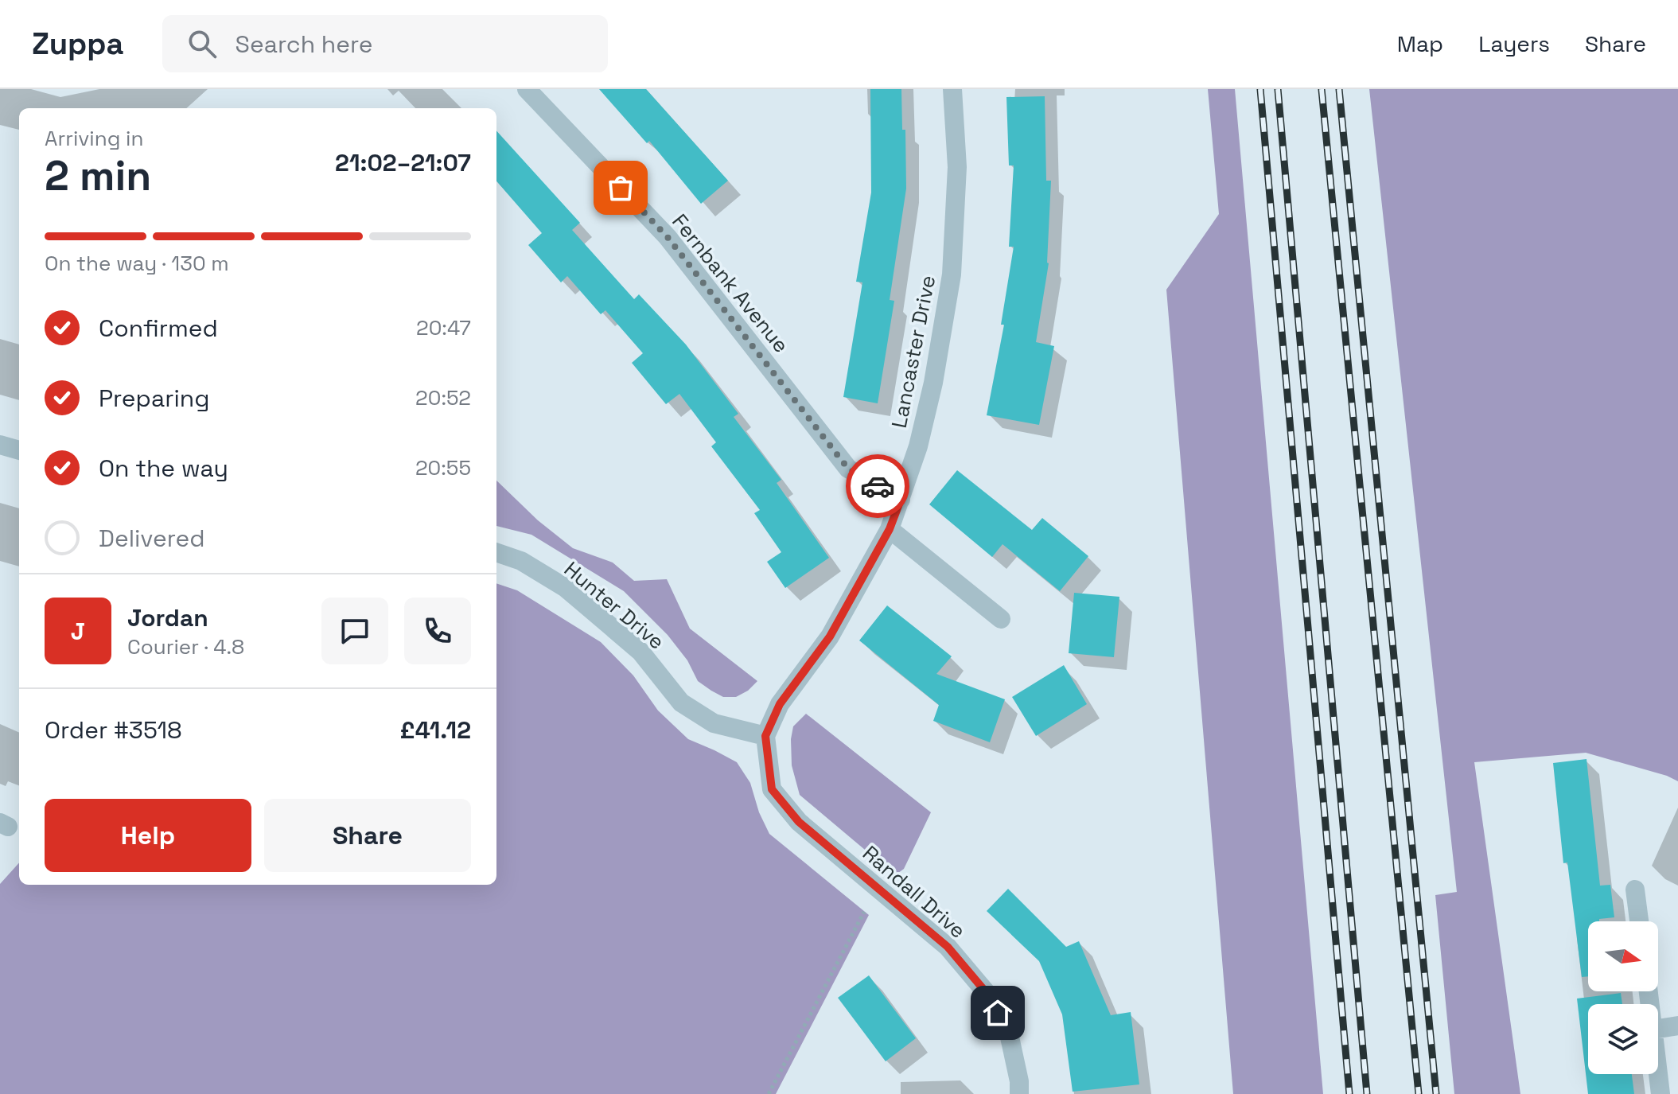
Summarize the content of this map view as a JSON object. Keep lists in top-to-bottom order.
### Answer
{
  "streets": {
    "street": [
      "Fernbank Avenue",
      "Lancaster Drive",
      "Hunter Drive",
      "Randall Drive"
    ]
  },
  "crossings": [
    ["Fernbank Avenue", "Lancaster Drive"],
    ["Lancaster Drive", "Hunter Drive"],
    ["Lancaster Drive", "Randall Drive"],
    ["Hunter Drive", "Randall Drive"]
  ],
  "north": "right",
  "page": {
    "header": "Zuppa",
    "search": "Search here",
    "nav": ["Map", "Layers", "Share"],
    "heading": ["2 min", "Arriving in", "21:02–21:07"],
    "panel": [
      "Jordan",
      "Courier · 4.8",
      "Order #3518",
      "£41.12"
    ],
    "bar": "On the way · 130 m",
    "list": [
      ["Confirmed", "20:47"],
      ["Preparing", "20:52"],
      ["On the way", "20:55"],
      "Delivered"
    ],
    "round": "J",
    "buttons": ["Help", "Share"]
  }
}
